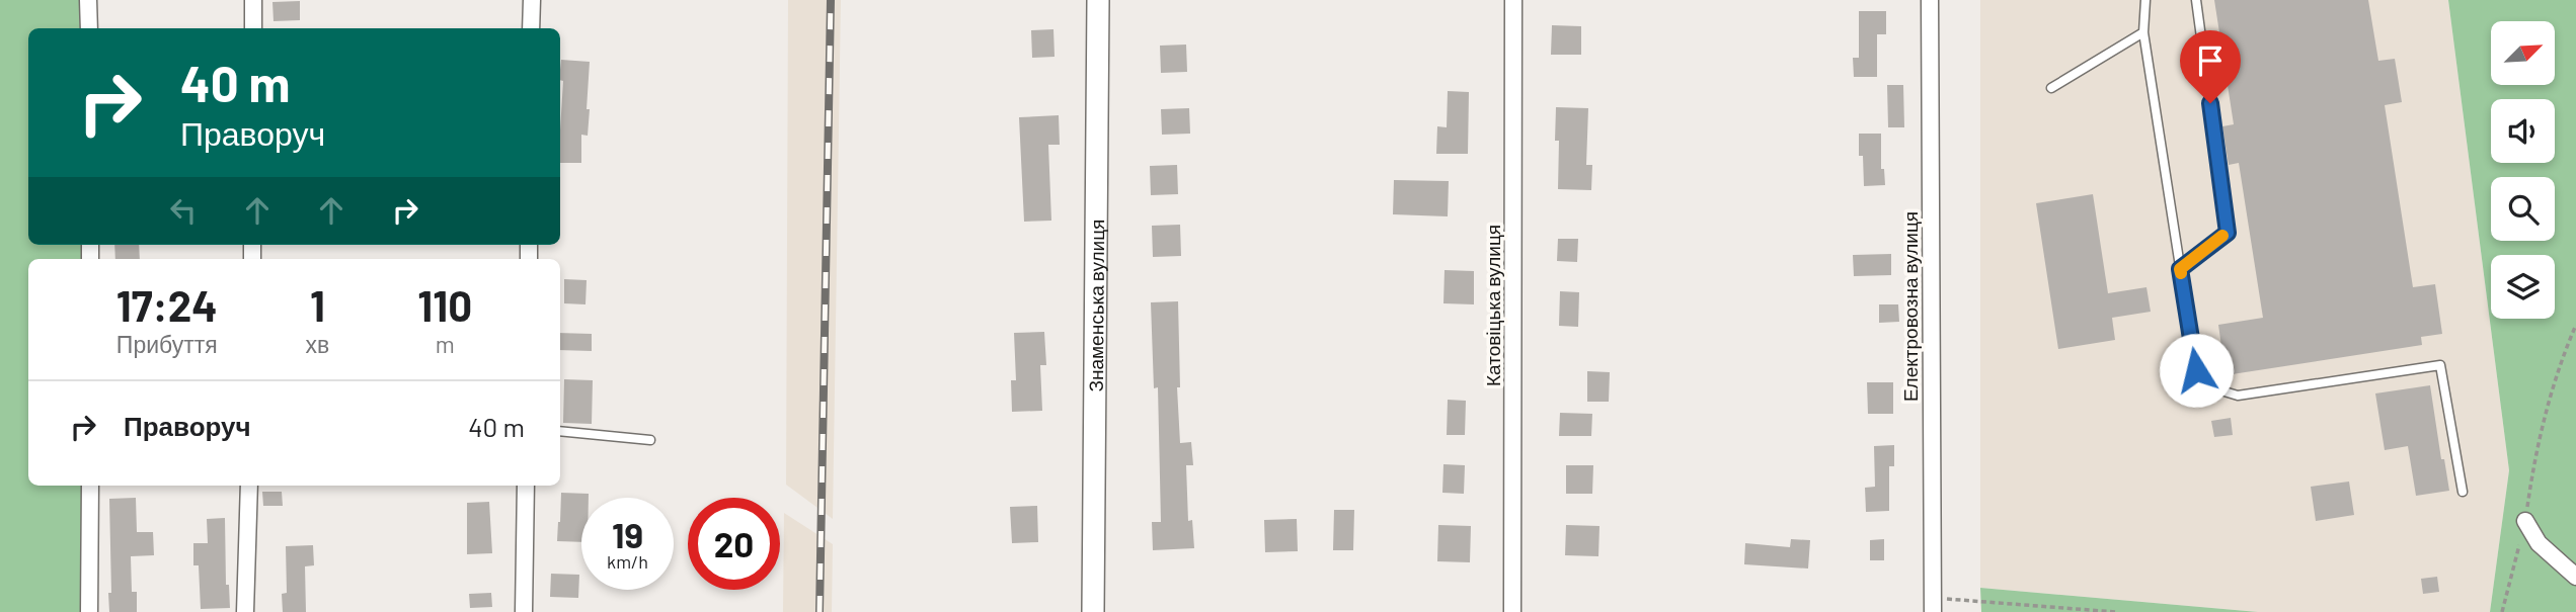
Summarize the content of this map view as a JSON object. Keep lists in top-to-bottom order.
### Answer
{
  "streets": {
    "main road": ["Знаменська вулиця"],
    "street": ["Катовіцька вулиця", "Електровозна вулиця"]
  },
  "north": "top right",
  "page": {
    "turn": ["40 m", "Праворуч"],
    "eta": [
      "17:24",
      "Прибуття",
      "1",
      "хв",
      "110",
      "m"
    ],
    "list": [
      {
        "name": "Праворуч",
        "value": "40 m"
      }
    ],
    "speed": "19 km/h",
    "limit": "20"
  }
}
